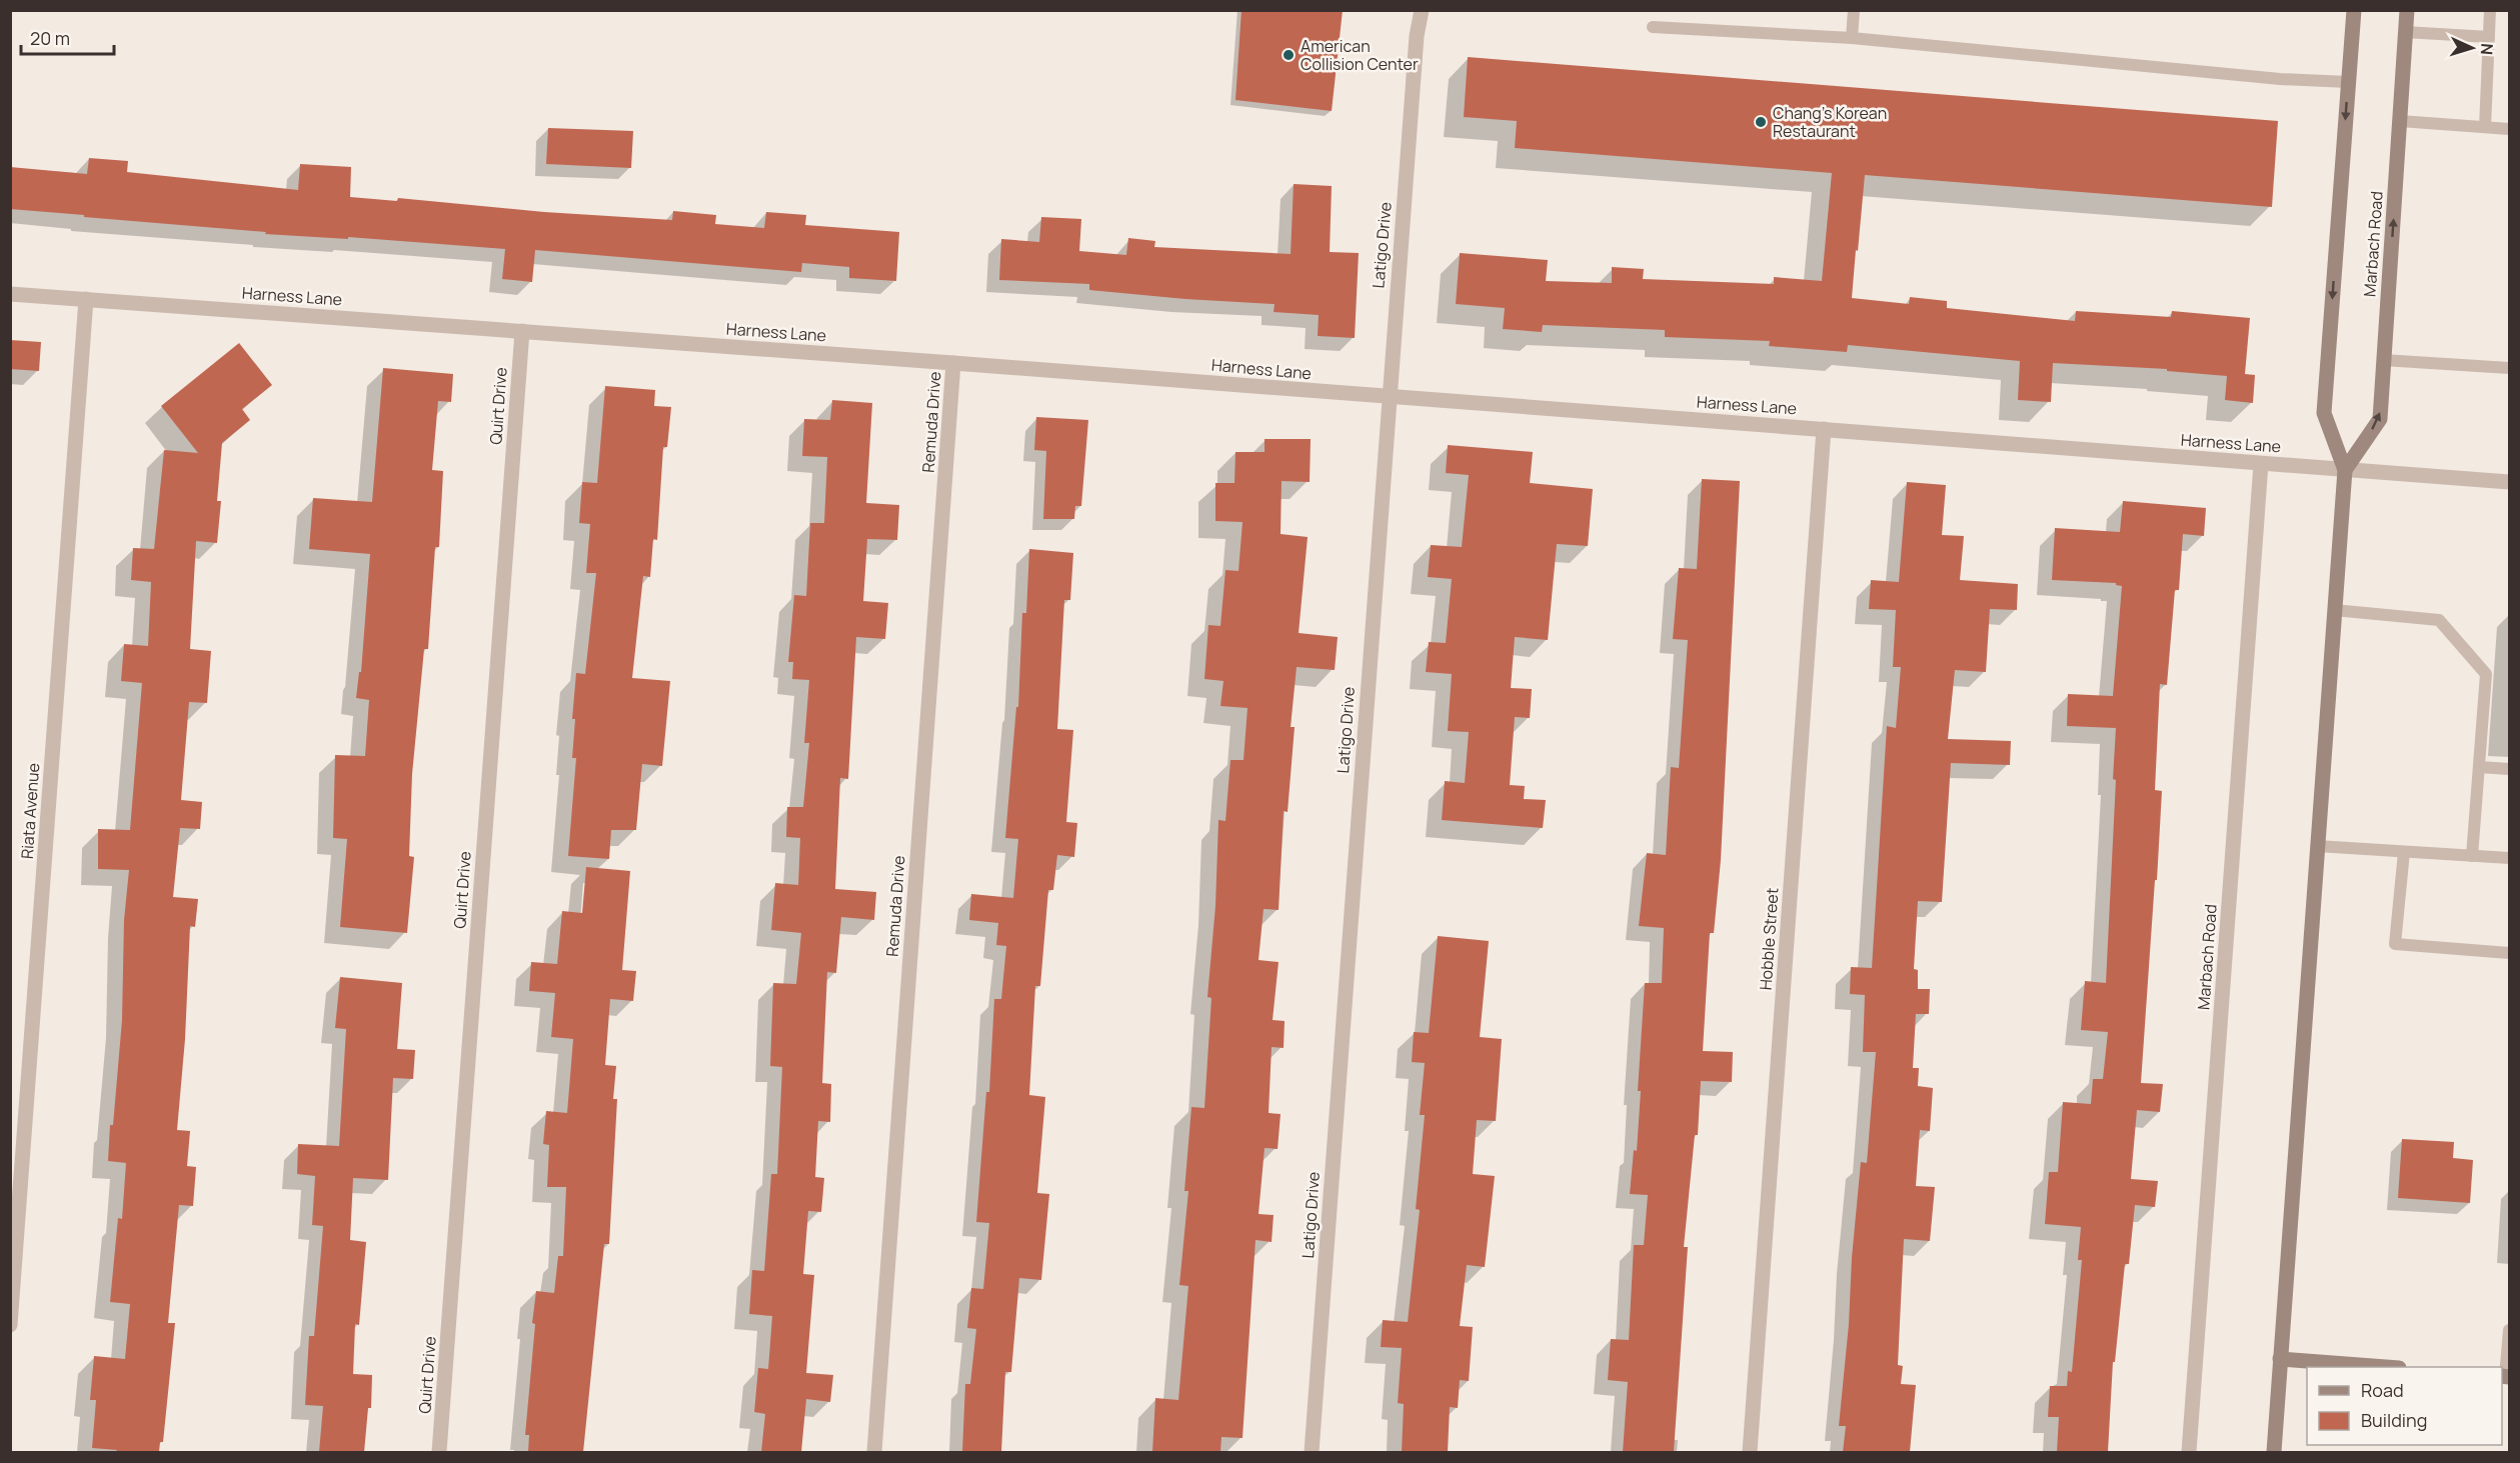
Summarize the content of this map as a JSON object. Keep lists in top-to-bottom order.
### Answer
{
  "streets": {
    "main road": ["Marbach Road"],
    "street": [
      "Latigo Drive",
      "Harness Lane",
      "Quirt Drive",
      "Remuda Drive",
      "Riata Avenue",
      "Hobble Street"
    ]
  },
  "crossings": [
    ["Marbach Road", "Harness Lane"],
    ["Latigo Drive", "Harness Lane"],
    ["Harness Lane", "Quirt Drive"],
    ["Harness Lane", "Remuda Drive"],
    ["Harness Lane", "Riata Avenue"],
    ["Harness Lane", "Hobble Street"]
  ],
  "places": ["American Collision Center", "Chang's Korean Restaurant"],
  "legend": ["Road", "Building"],
  "scale_bar": "20 m",
  "north": "right"
}
